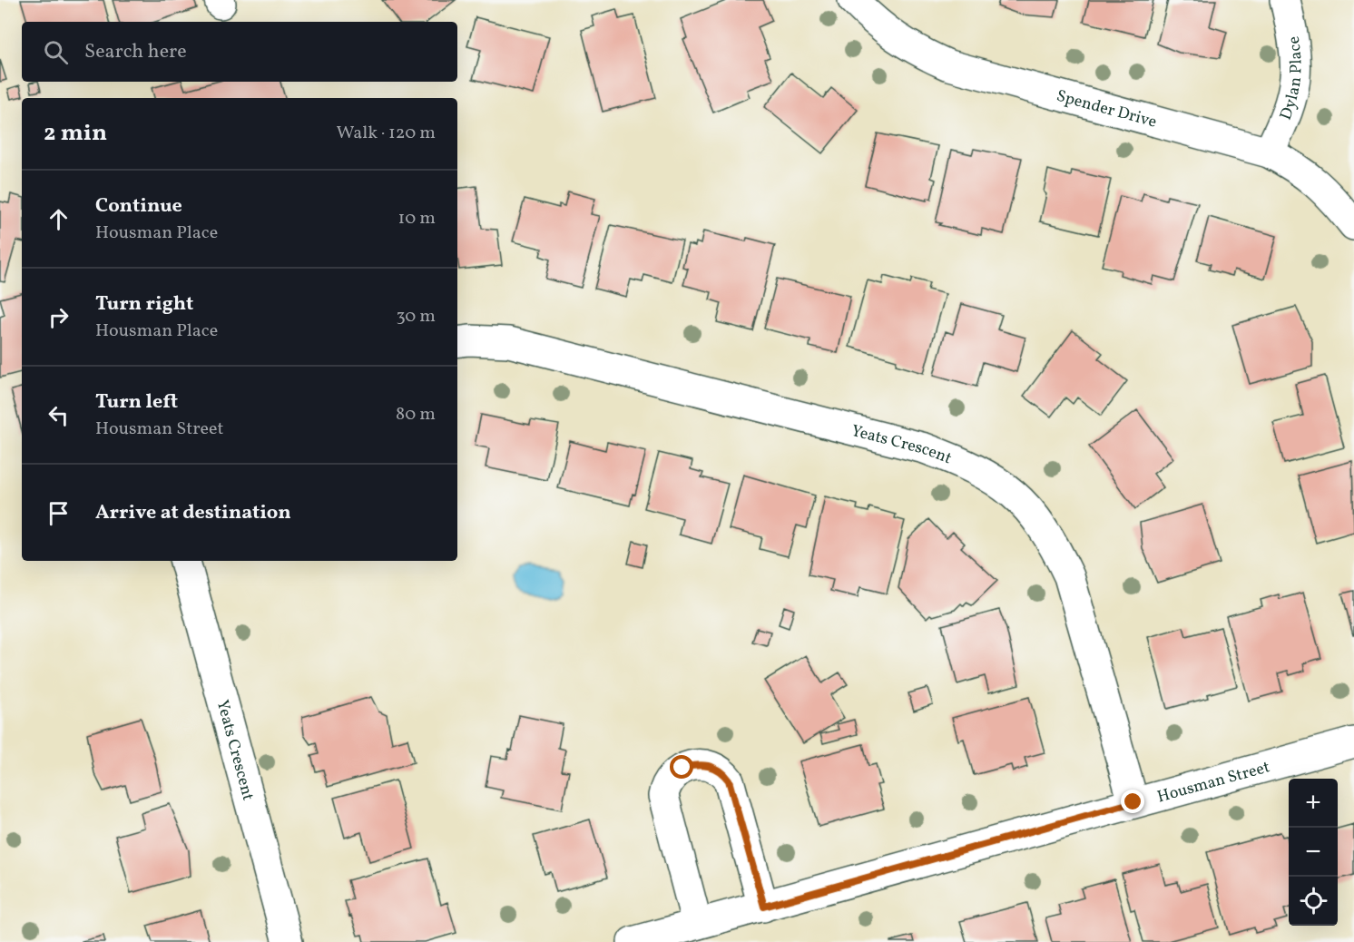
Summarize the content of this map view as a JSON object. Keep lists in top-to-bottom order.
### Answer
{
  "streets": {
    "street": [
      "Dylan Place",
      "Spender Drive",
      "Yeats Crescent",
      "Housman Street"
    ]
  },
  "crossings": [
    ["Dylan Place", "Spender Drive"],
    ["Yeats Crescent", "Housman Street"]
  ],
  "page": {
    "search": "Search here",
    "heading": ["2 min", "Walk · 120 m"],
    "list": [
      ["Continue", "Housman Place", "10 m"],
      ["Turn right", "Housman Place", "30 m"],
      ["Turn left", "Housman Street", "80 m"],
      "Arrive at destination"
    ],
    "map_buttons": ["+", "−"]
  }
}
